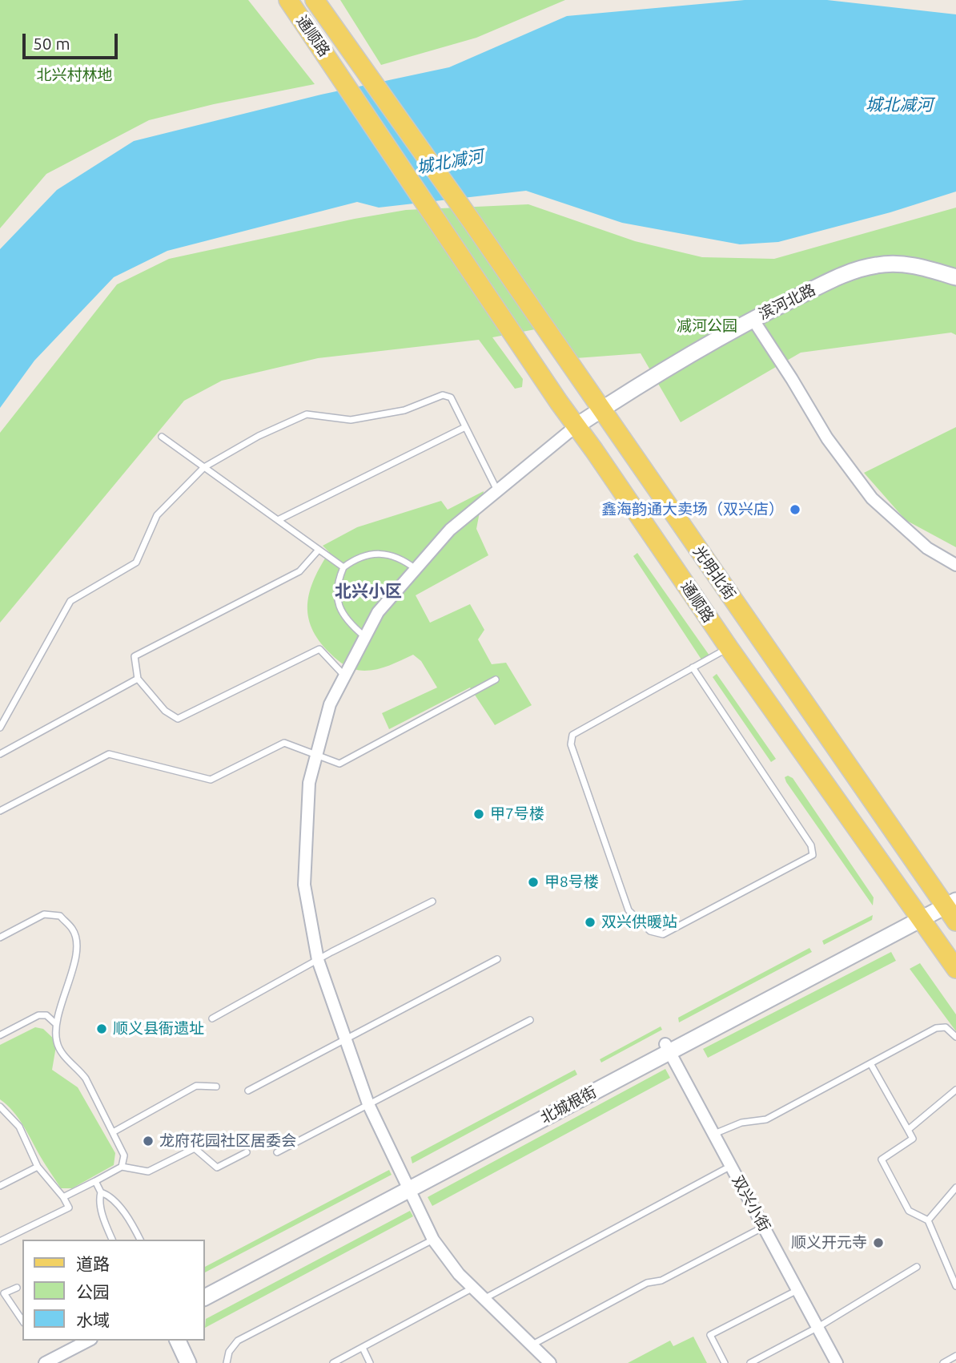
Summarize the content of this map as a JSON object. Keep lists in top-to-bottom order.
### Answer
{
  "streets": {
    "main road": ["通顺路", "光明北街"],
    "street": ["滨河北路", "北城根街", "双兴小街"]
  },
  "crossings": [
    ["通顺路", "滨河北路"],
    ["通顺路", "光明北街"],
    ["通顺路", "北城根街"],
    ["滨河北路", "光明北街"],
    ["光明北街", "北城根街"],
    ["北城根街", "双兴小街"]
  ],
  "districts": ["北兴小区"],
  "water": ["城北减河"],
  "parks": ["北兴村林地", "减河公园"],
  "places": [
    "鑫海韵通大卖场（双兴店）",
    "甲7号楼",
    "甲8号楼",
    "双兴供暖站",
    "顺义县衙遗址",
    "龙府花园社区居委会",
    "顺义开元寺"
  ],
  "legend": ["道路", "公园", "水域"],
  "scale_bar": "50 m"
}
